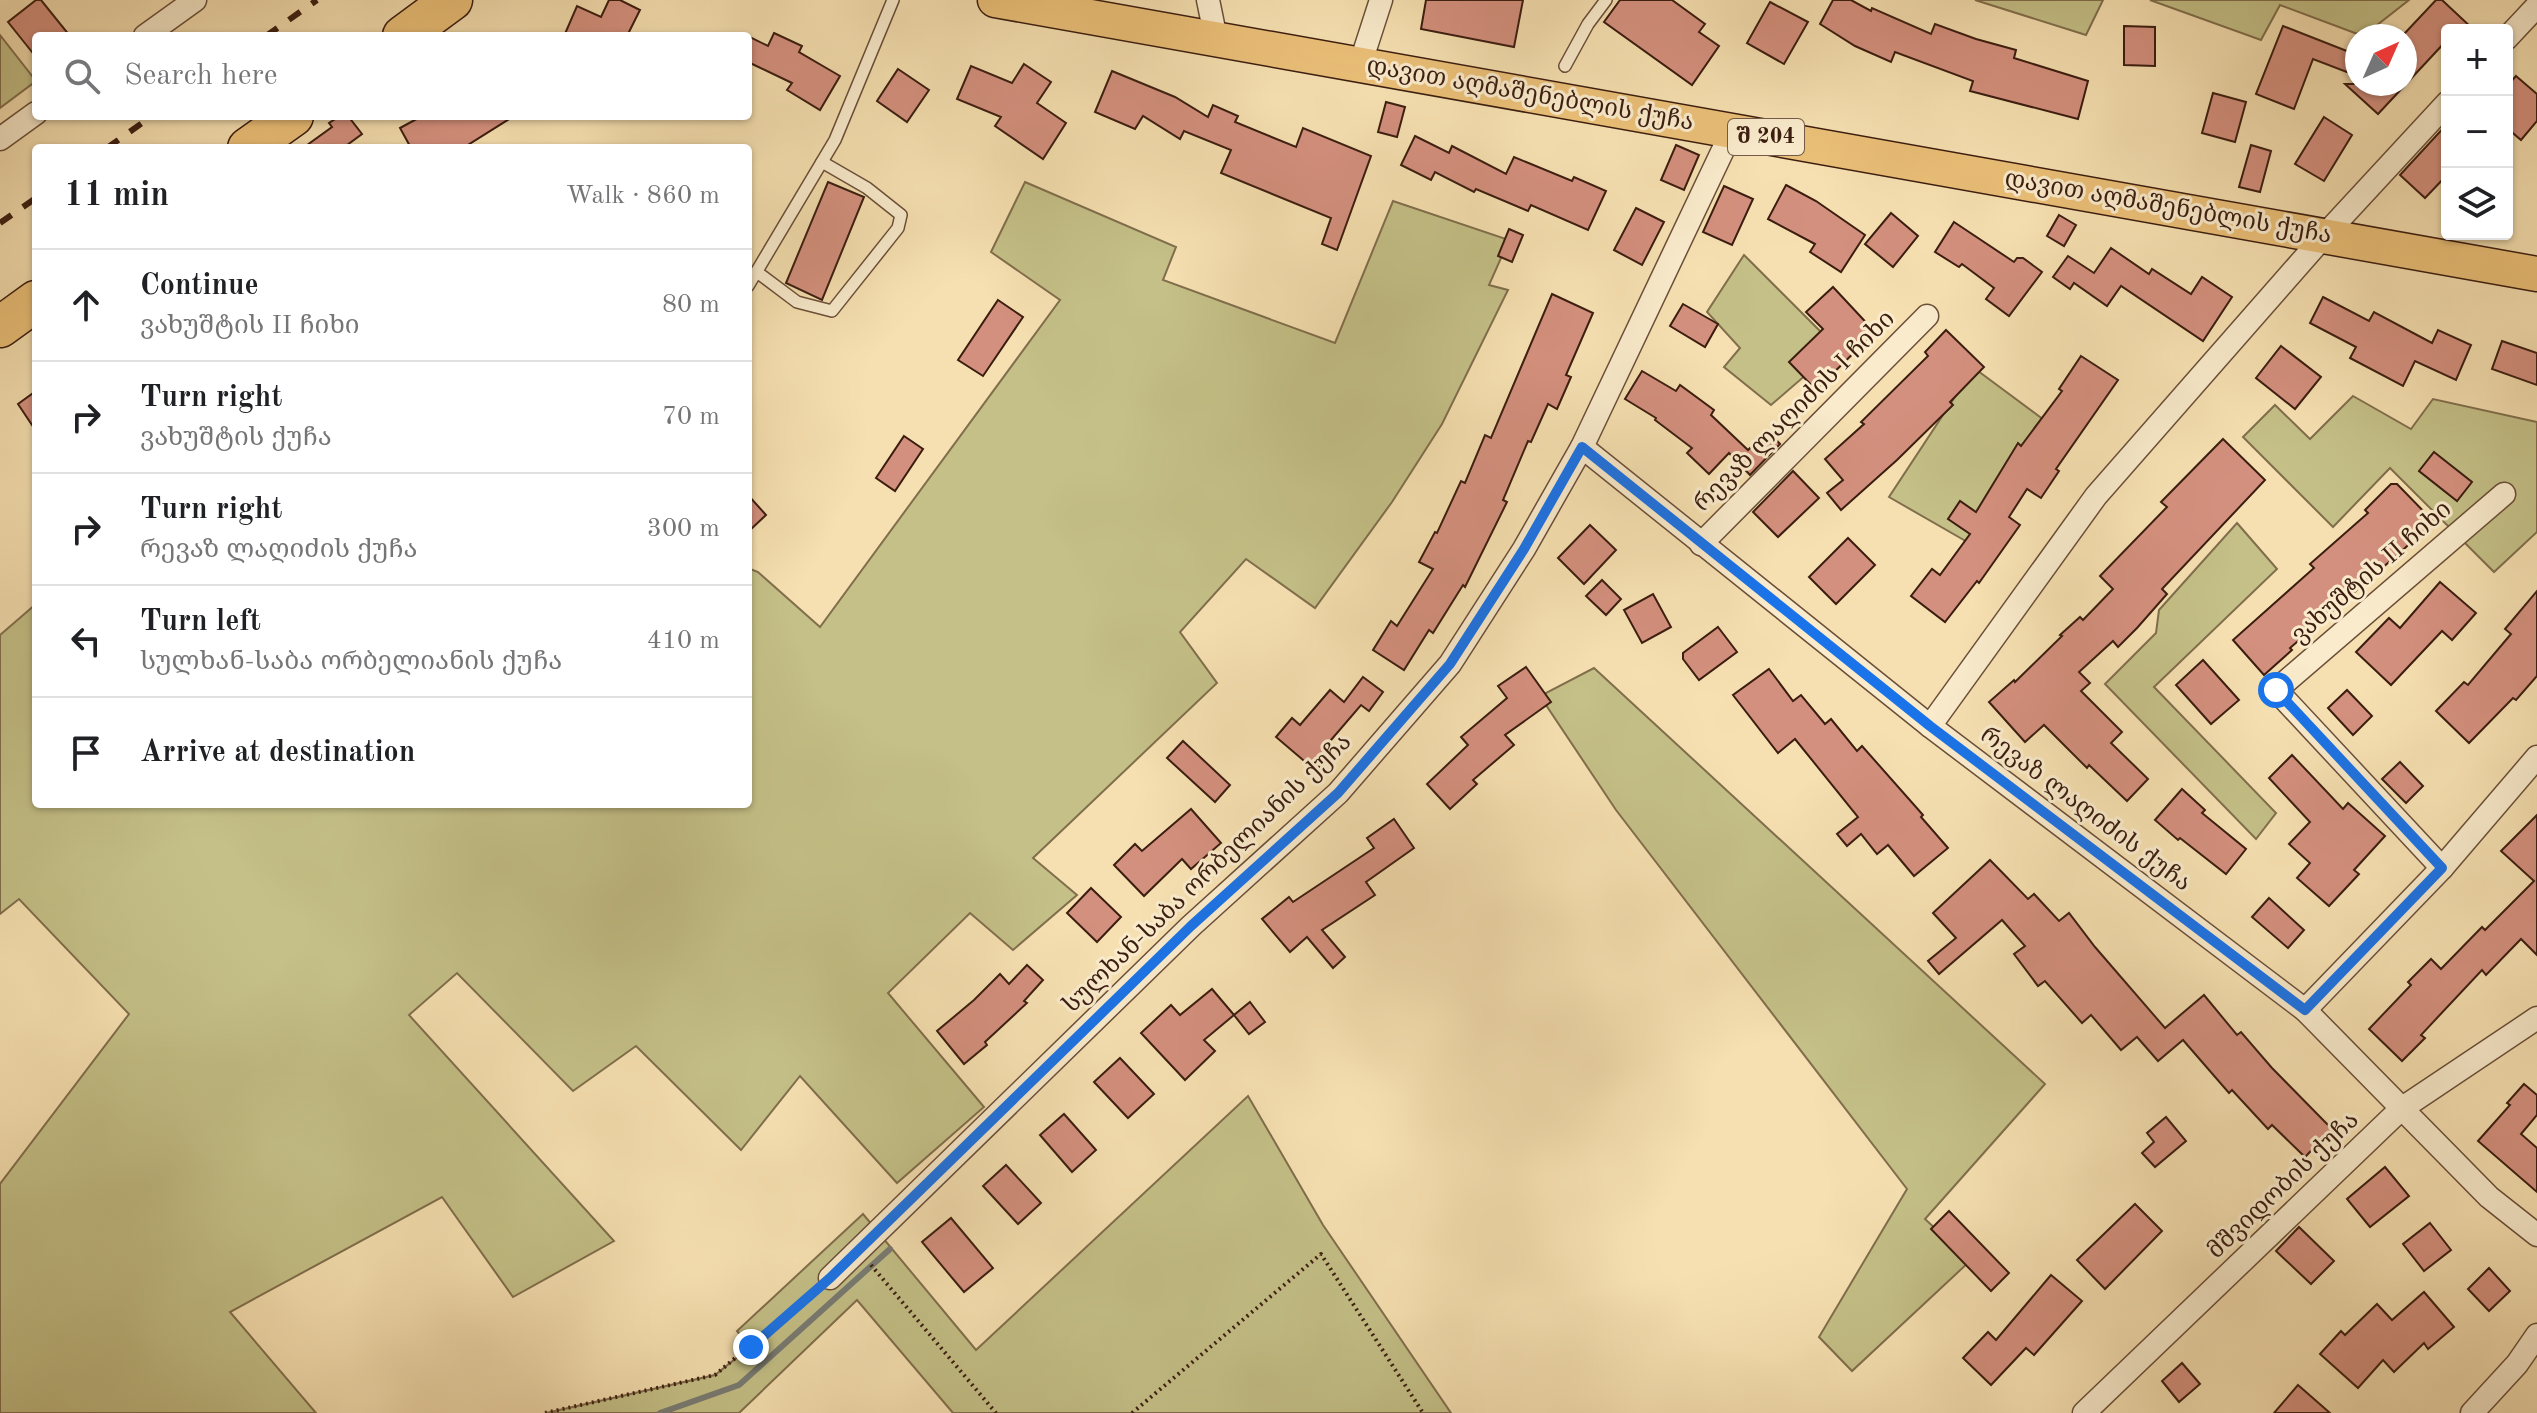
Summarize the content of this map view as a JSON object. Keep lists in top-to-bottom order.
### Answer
{
  "streets": {
    "main road": ["დავით აღმაშენებლის ქუჩა", "შ 204"],
    "street": [
      "რევაზ ლაღიძის I ჩიხი",
      "ვახუშტის II ჩიხი",
      "რევაზ ლაღიძის ქუჩა",
      "სულხან-საბა ორბელიანის ქუჩა",
      "მშვიდობის ქუჩა"
    ]
  },
  "crossings": [
    ["დავით აღმაშენებლის ქუჩა", "სულხან-საბა ორბელიანის ქუჩა"],
    ["რევაზ ლაღიძის I ჩიხი", "რევაზ ლაღიძის ქუჩა"],
    ["რევაზ ლაღიძის ქუჩა", "სულხან-საბა ორბელიანის ქუჩა"],
    ["რევაზ ლაღიძის ქუჩა", "მშვიდობის ქუჩა"]
  ],
  "north": "top right",
  "page": {
    "map_buttons": ["+", "−"],
    "search": "Search here",
    "heading": ["11 min", "Walk · 860 m"],
    "list": [
      ["Continue", "ვახუშტის II ჩიხი", "80 m"],
      ["Turn right", "ვახუშტის ქუჩა", "70 m"],
      ["Turn right", "რევაზ ლაღიძის ქუჩა", "300 m"],
      ["Turn left", "სულხან-საბა ორბელიანის ქუჩა", "410 m"],
      "Arrive at destination"
    ]
  }
}
